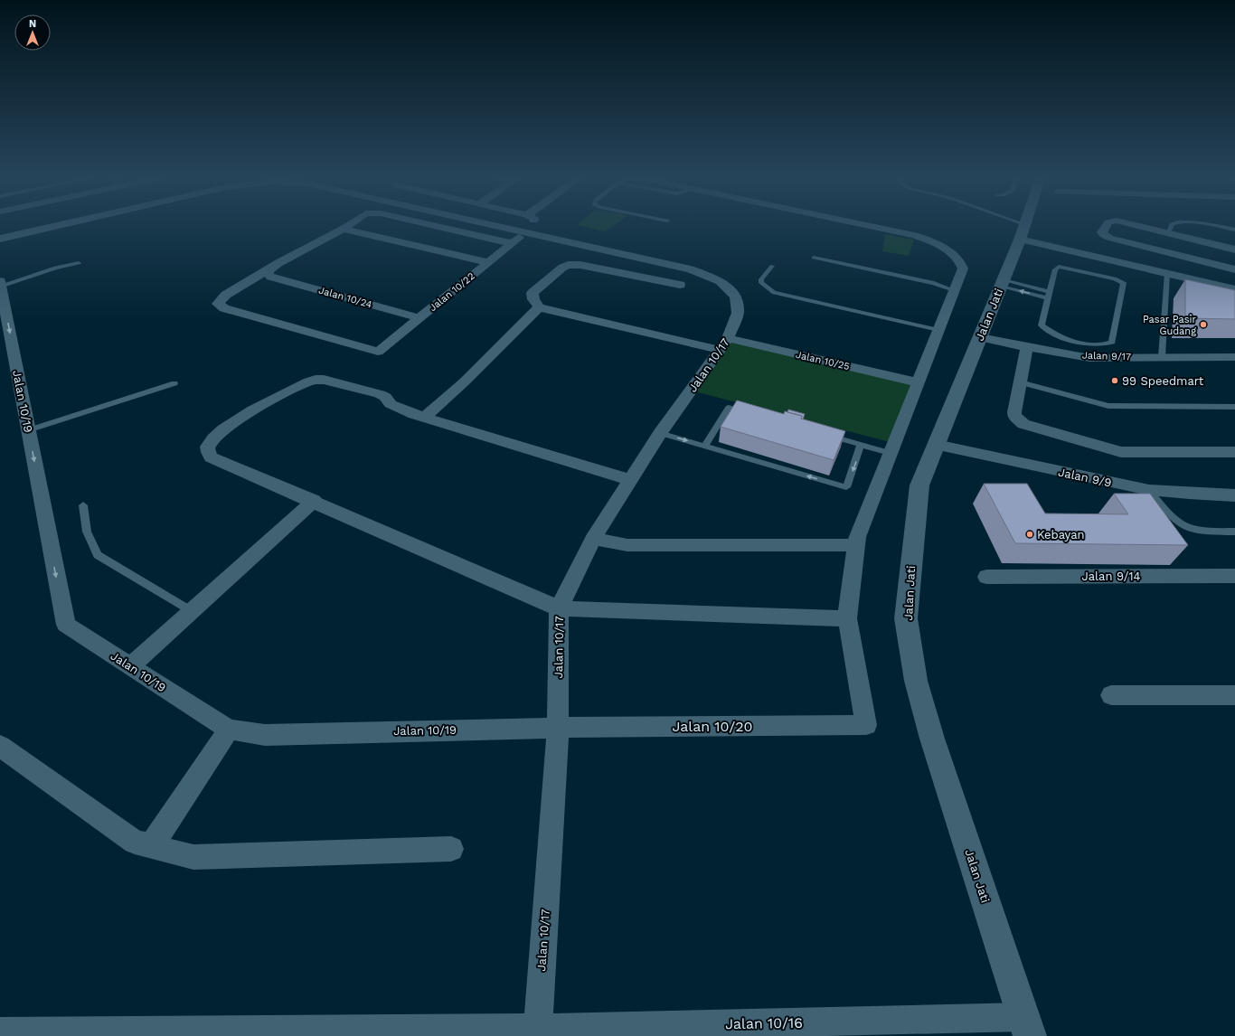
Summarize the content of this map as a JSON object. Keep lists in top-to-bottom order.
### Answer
{
  "streets": {
    "street": [
      "Jalan 10/22",
      "Jalan 10/24",
      "Jalan Jati",
      "Jalan 9/17",
      "Jalan 10/25",
      "Jalan 10/17",
      "Jalan 10/19",
      "Jalan 9/9",
      "Jalan 9/14",
      "Jalan 10/20",
      "Jalan 10/16"
    ]
  },
  "crossings": [
    ["Jalan 10/22", "Jalan 10/24"],
    ["Jalan 10/22", "Jalan 10/17"],
    ["Jalan Jati", "Jalan 9/17"],
    ["Jalan Jati", "Jalan 9/9"],
    ["Jalan Jati", "Jalan 10/16"],
    ["Jalan 10/25", "Jalan 10/17"],
    ["Jalan 10/17", "Jalan 10/19"],
    ["Jalan 10/17", "Jalan 10/20"],
    ["Jalan 10/17", "Jalan 10/16"],
    ["Jalan 10/19", "Jalan 10/20"]
  ],
  "one_way": ["Jalan 10/19"],
  "places": ["Pasar Pasir Gudang", "99 Speedmart", "Kebayan"],
  "north": "top"
}
